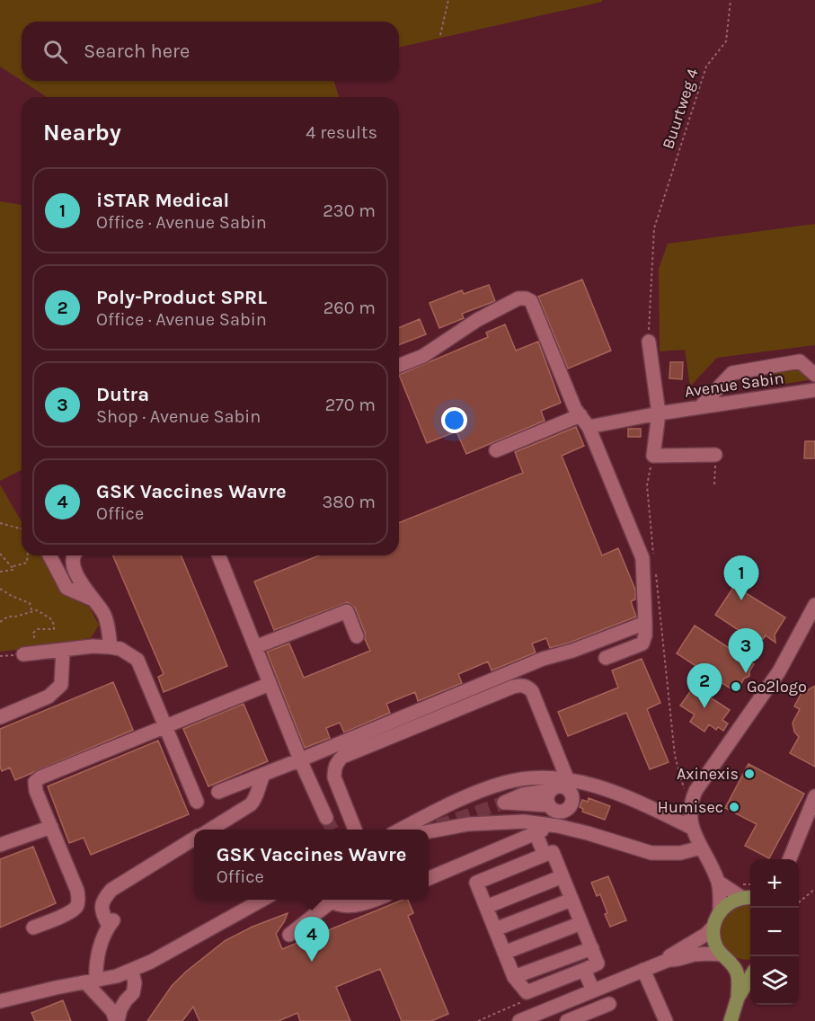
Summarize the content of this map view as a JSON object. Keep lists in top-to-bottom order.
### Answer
{
  "streets": {
    "street": ["Avenue Sabin"],
    "path": ["Buurtweg 4"]
  },
  "places": ["Go2logo", "Axinexis", "Humisec"],
  "page": {
    "search": "Search here",
    "heading": ["Nearby", "4 results"],
    "list": [
      {
        "mark": "1",
        "name": "iSTAR Medical",
        "note": "Office · Avenue Sabin",
        "value": "230 m"
      },
      {
        "mark": "2",
        "name": "Poly-Product SPRL",
        "note": "Office · Avenue Sabin",
        "value": "260 m"
      },
      {
        "mark": "3",
        "name": "Dutra",
        "note": "Shop · Avenue Sabin",
        "value": "270 m"
      },
      {
        "mark": "4",
        "name": "GSK Vaccines Wavre",
        "note": "Office",
        "value": "380 m"
      }
    ],
    "pins": [
      "1",
      "3",
      "2",
      "4"
    ],
    "popup": ["GSK Vaccines Wavre", "Office"],
    "map_buttons": ["+", "−"]
  }
}
